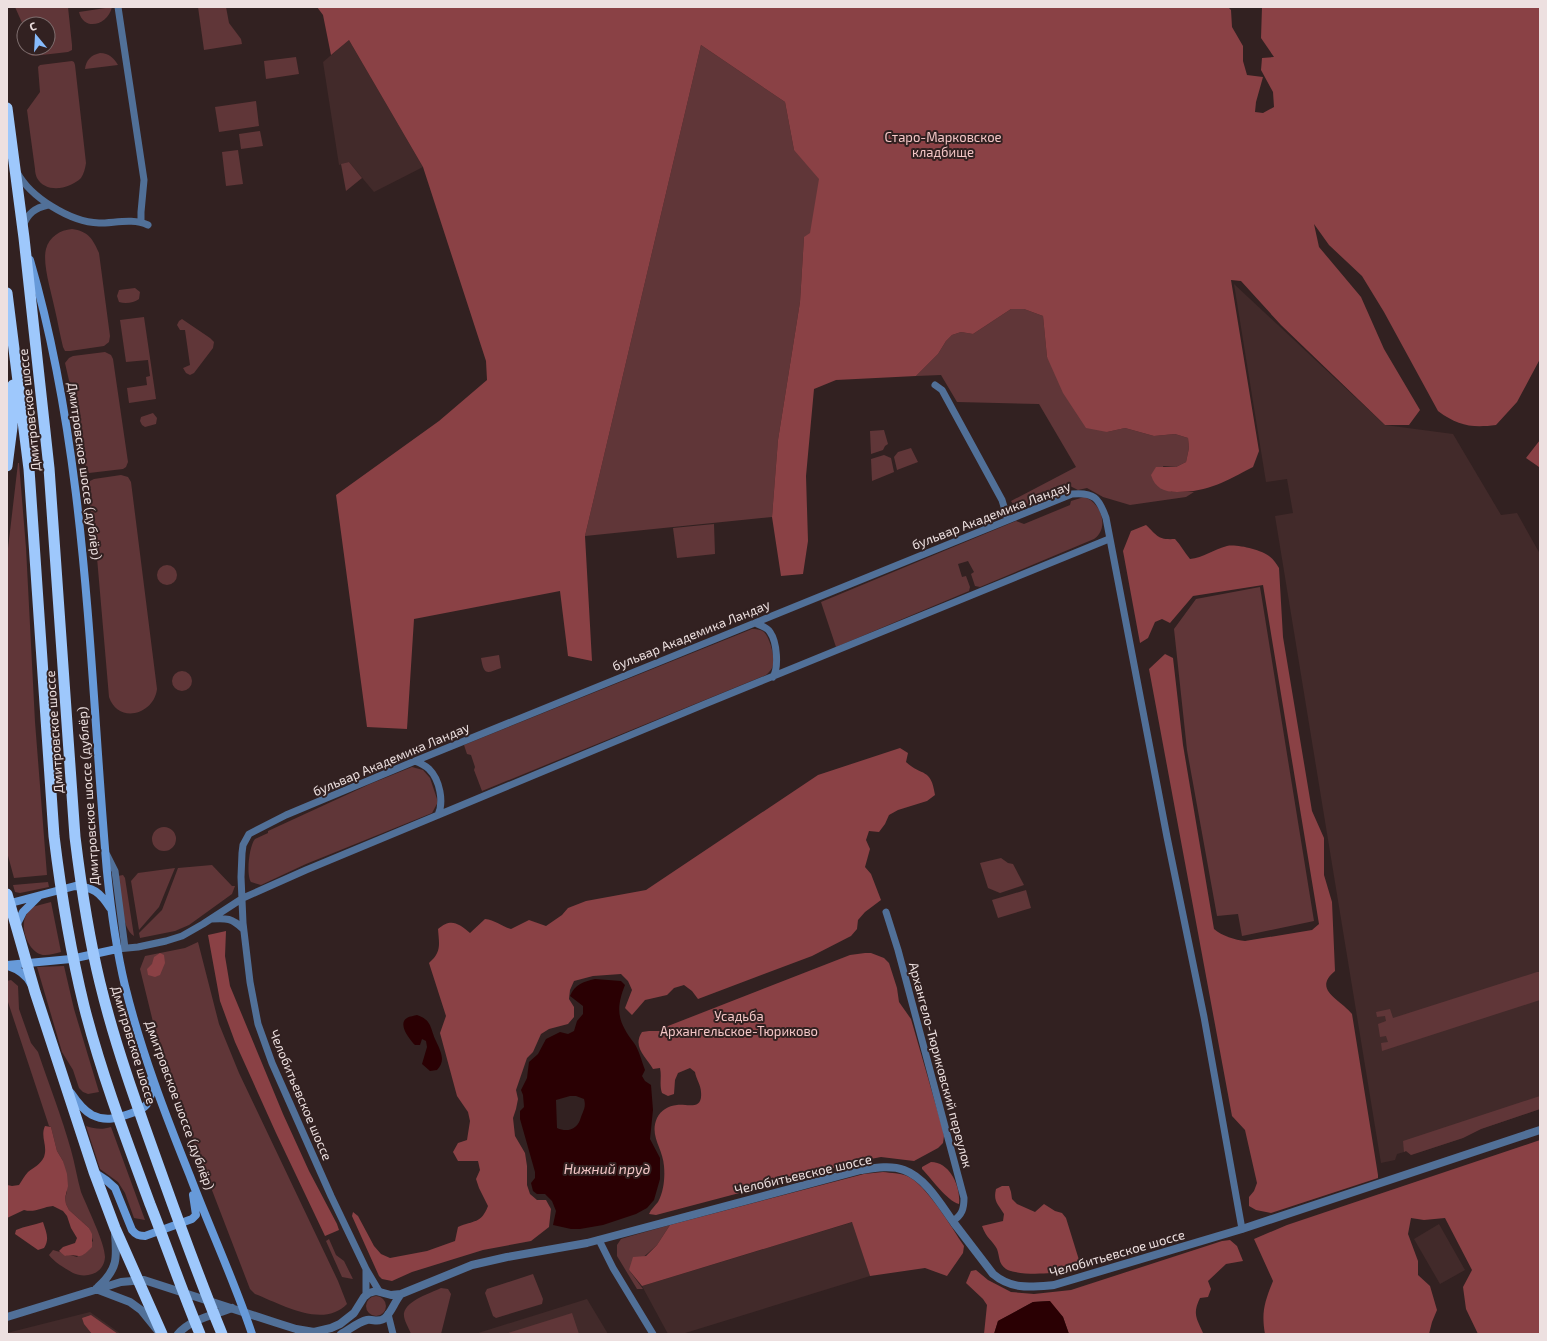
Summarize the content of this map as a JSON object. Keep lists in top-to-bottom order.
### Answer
{
  "streets": {
    "highway": ["Дмитровское шоссе"],
    "main road": ["Дмитровское шоссе (дублёр)"],
    "street": ["бульвар Академика Ландау", "Архангело-Тюриковский переулок", "Челобитьевское шоссе"]
  },
  "crossings": [
    ["Дмитровское шоссе", "Дмитровское шоссе (дублёр)"],
    ["бульвар Академика Ландау", "Челобитьевское шоссе"],
    ["Архангело-Тюриковский переулок", "Челобитьевское шоссе"]
  ],
  "water": ["Нижний пруд"],
  "parks": ["Старо-Марковское кладбище", "Усадьба Архангельское-Тюриково"],
  "north": "top"
}
